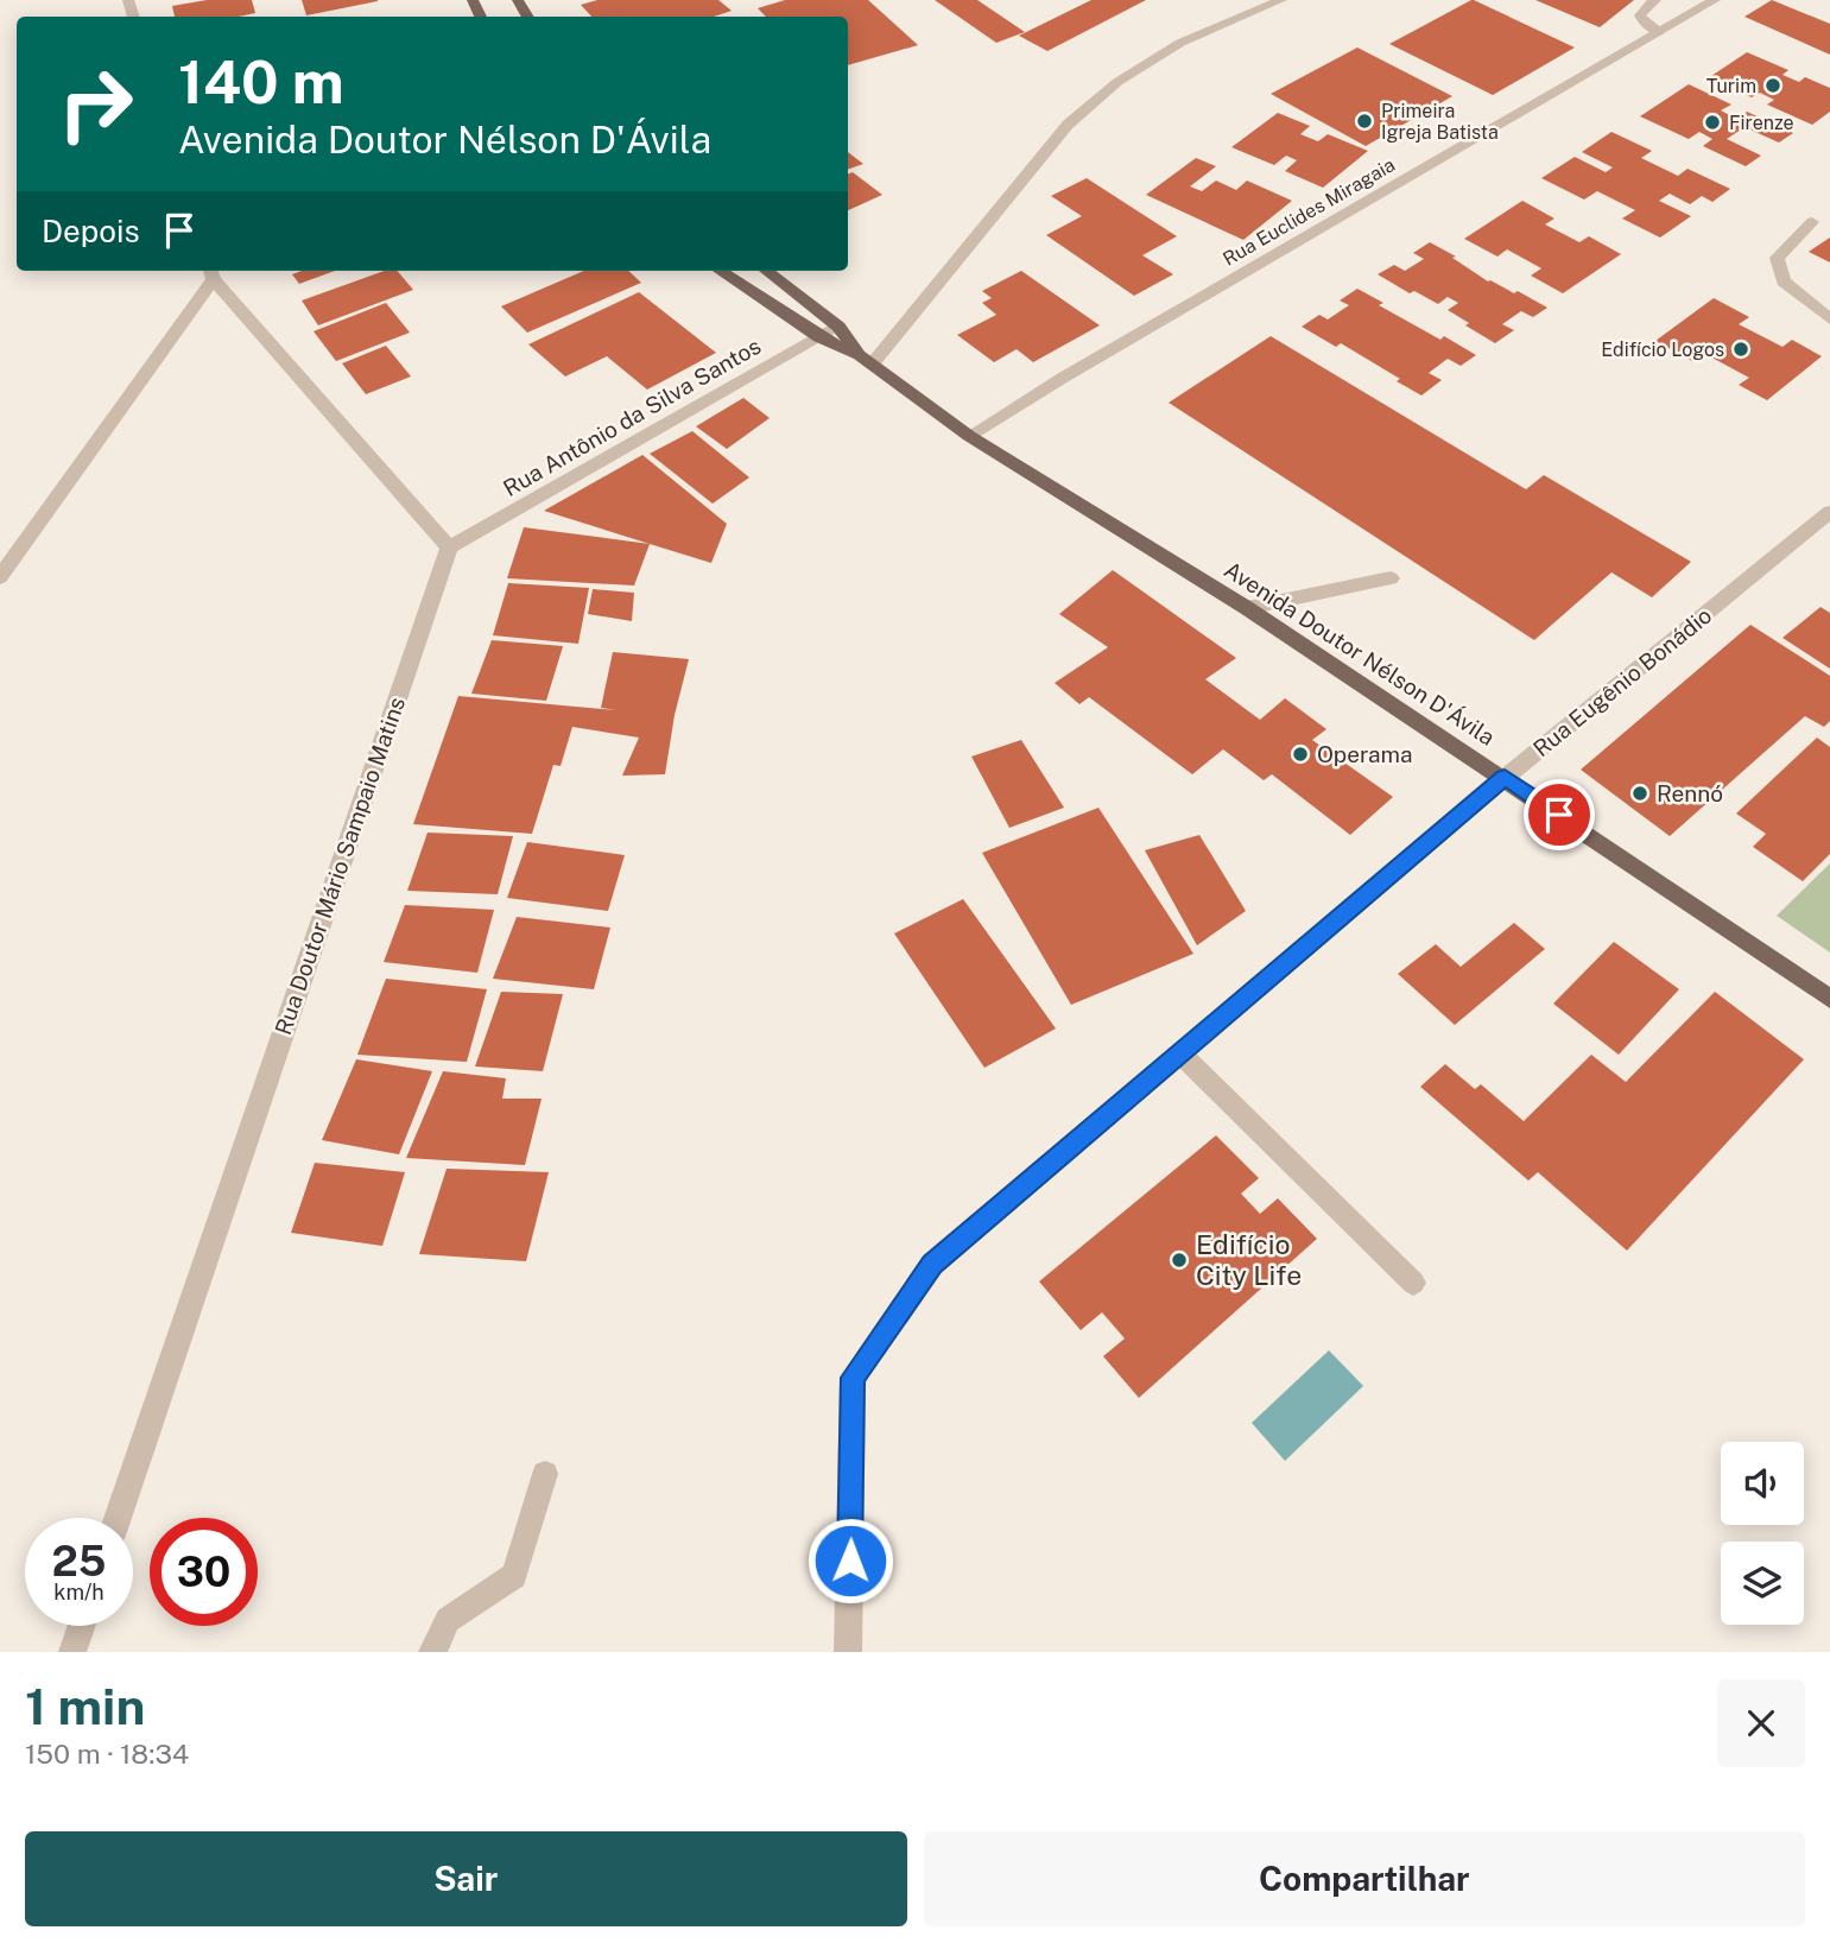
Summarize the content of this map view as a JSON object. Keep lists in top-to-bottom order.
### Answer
{
  "streets": {
    "main road": ["Avenida Doutor Nélson D'Ávila"],
    "street": [
      "Rua Euclides Miragaia",
      "Rua Antônio da Silva Santos",
      "Rua Eugênio Bonádio",
      "Rua Doutor Mário Sampaio Matins"
    ]
  },
  "crossings": [
    ["Rua Euclides Miragaia", "Avenida Doutor Nélson D'Ávila"],
    ["Rua Antônio da Silva Santos", "Avenida Doutor Nélson D'Ávila"],
    ["Rua Antônio da Silva Santos", "Rua Doutor Mário Sampaio Matins"],
    ["Avenida Doutor Nélson D'Ávila", "Rua Eugênio Bonádio"]
  ],
  "places": [
    "Turim",
    "Primeira Igreja Batista",
    "Firenze",
    "Edifício Logos",
    "Operama",
    "Rennó",
    "Edifício City Life"
  ],
  "page": {
    "turn": ["140 m", "Avenida Doutor Nélson D'Ávila"],
    "then": "Depois",
    "speed": "25 km/h",
    "limit": "30",
    "heading": ["1 min", "150 m · 18:34"],
    "buttons": ["Sair", "Compartilhar"]
  }
}
